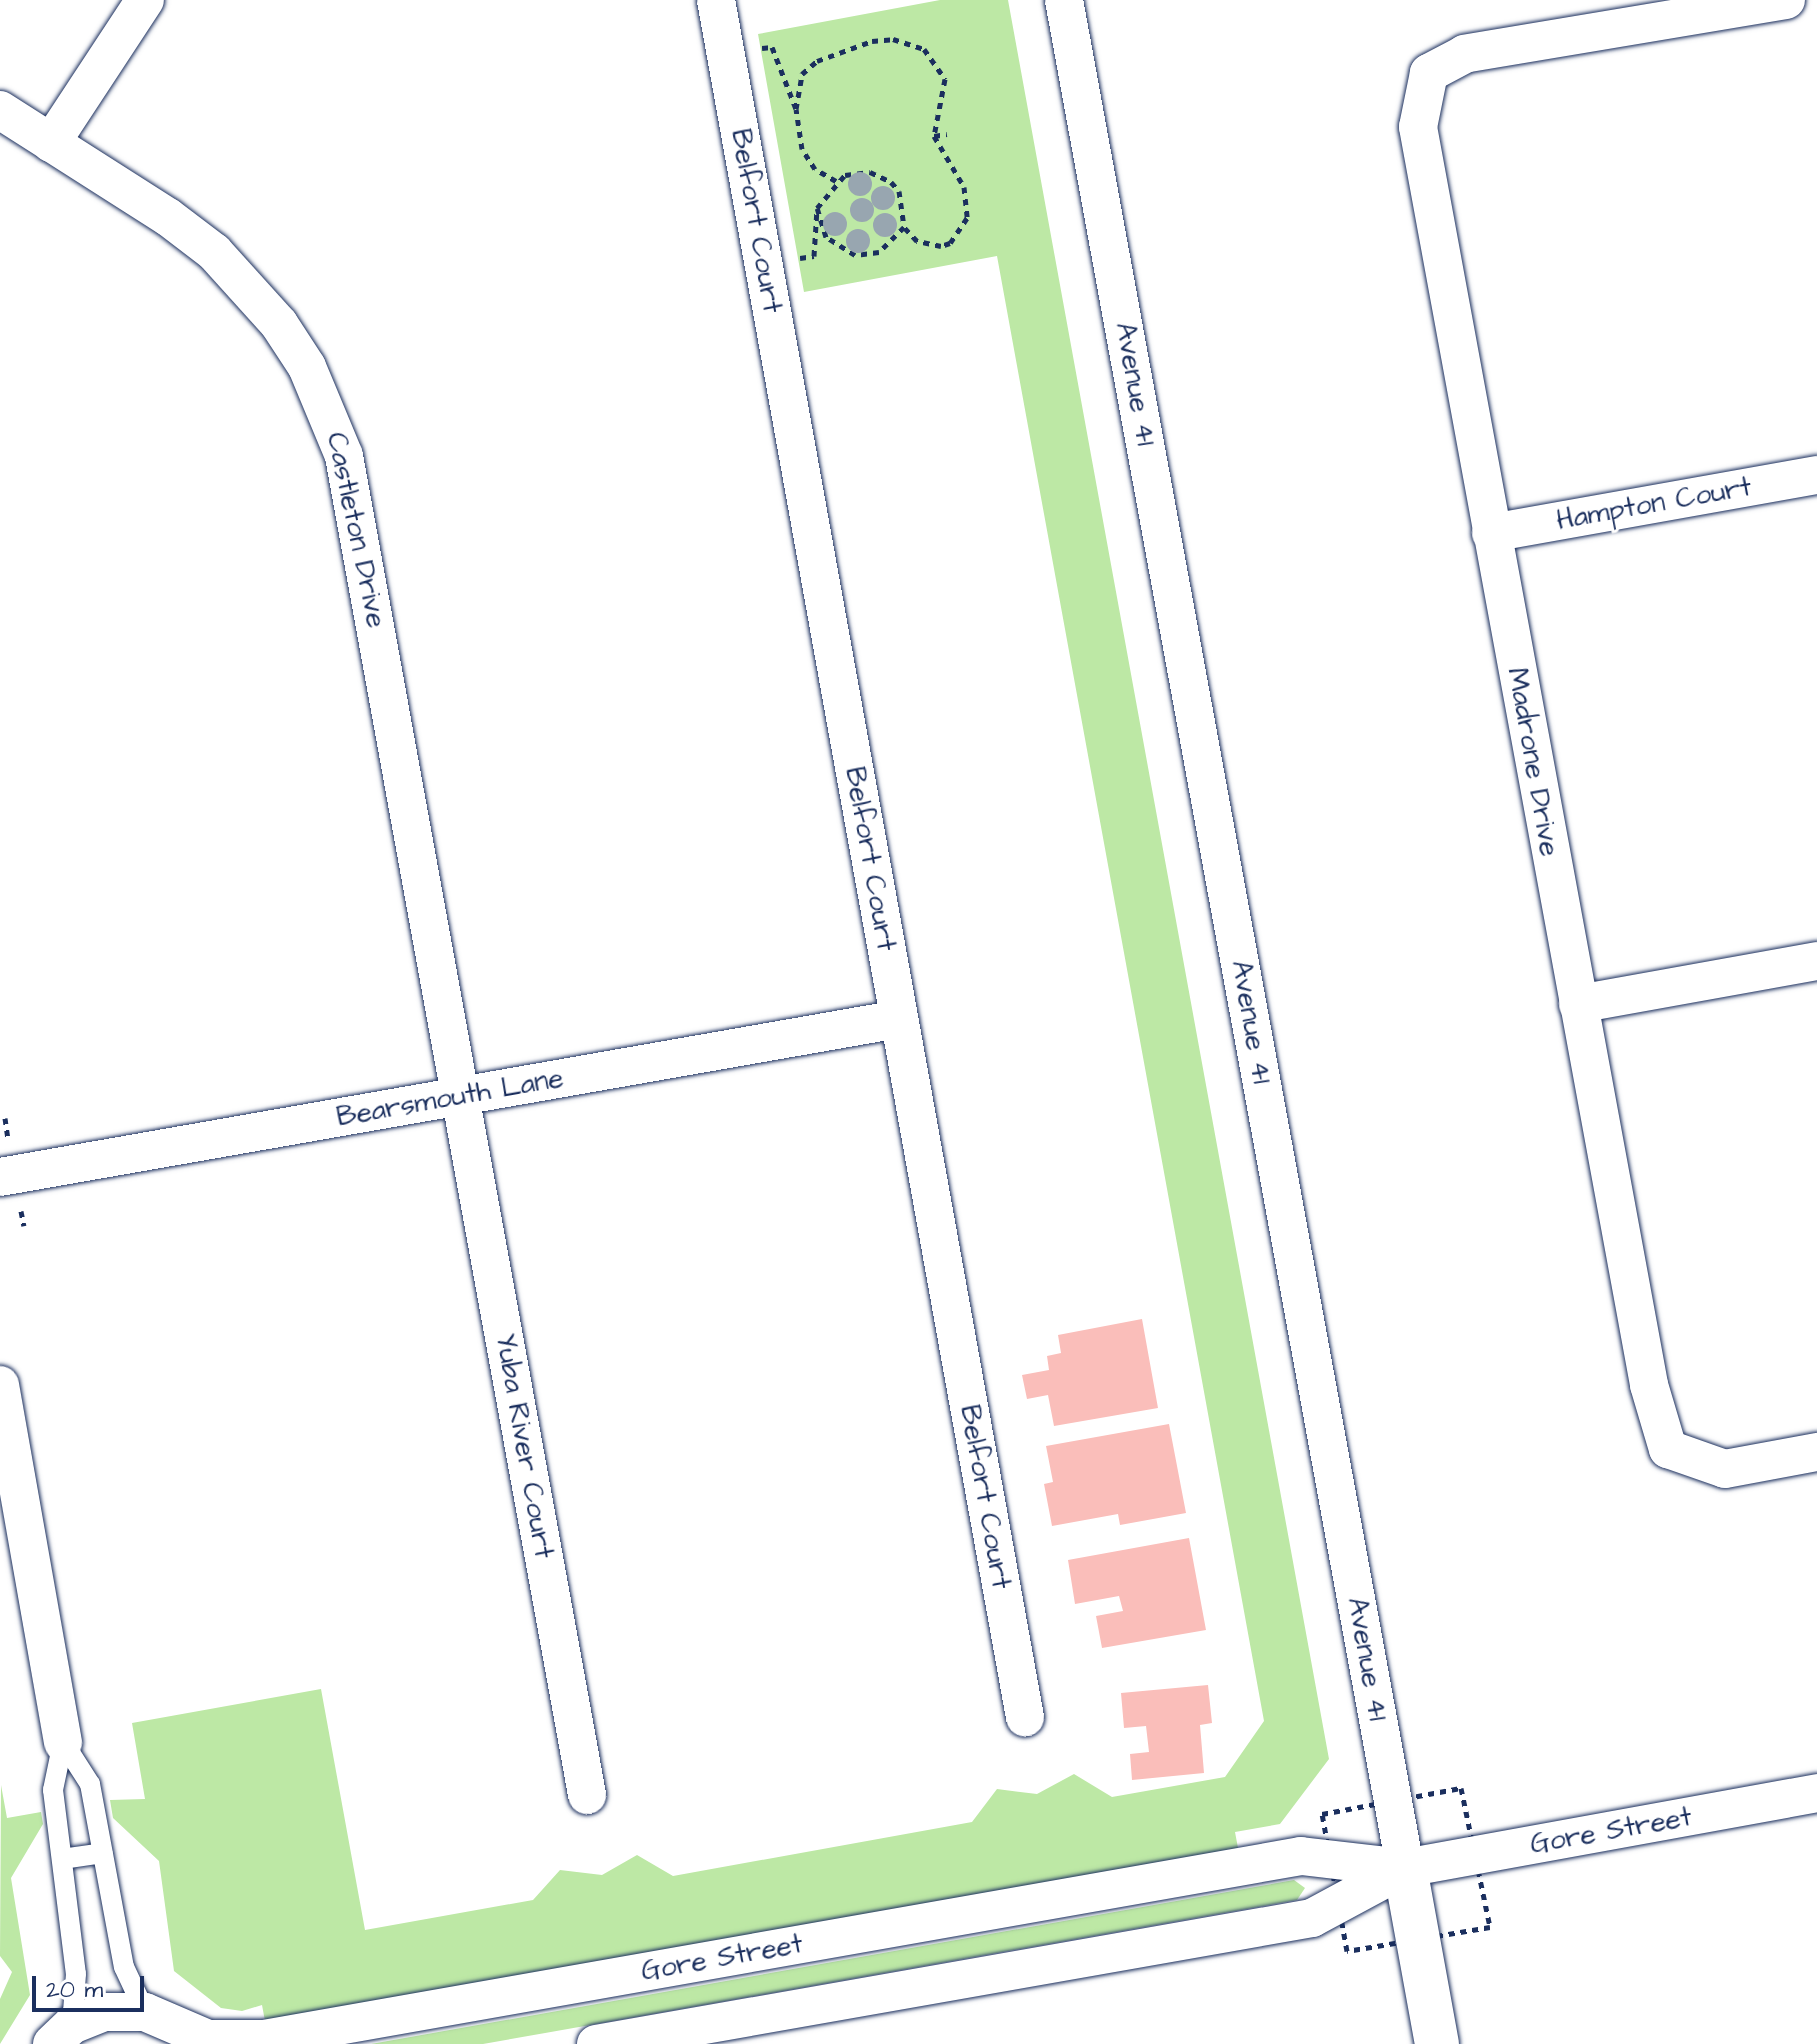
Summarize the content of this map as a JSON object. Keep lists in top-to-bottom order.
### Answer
{
  "streets": {
    "street": [
      "Belfort Court",
      "Avenue 41",
      "Hampton Court",
      "Castleton Drive",
      "Madrone Drive",
      "Bearsmouth Lane",
      "Yuba River Court",
      "Gore Street"
    ]
  },
  "crossings": [
    ["Belfort Court", "Bearsmouth Lane"],
    ["Avenue 41", "Gore Street"],
    ["Hampton Court", "Madrone Drive"],
    ["Castleton Drive", "Bearsmouth Lane"],
    ["Castleton Drive", "Yuba River Court"],
    ["Bearsmouth Lane", "Yuba River Court"]
  ],
  "scale_bar": "20 m"
}
